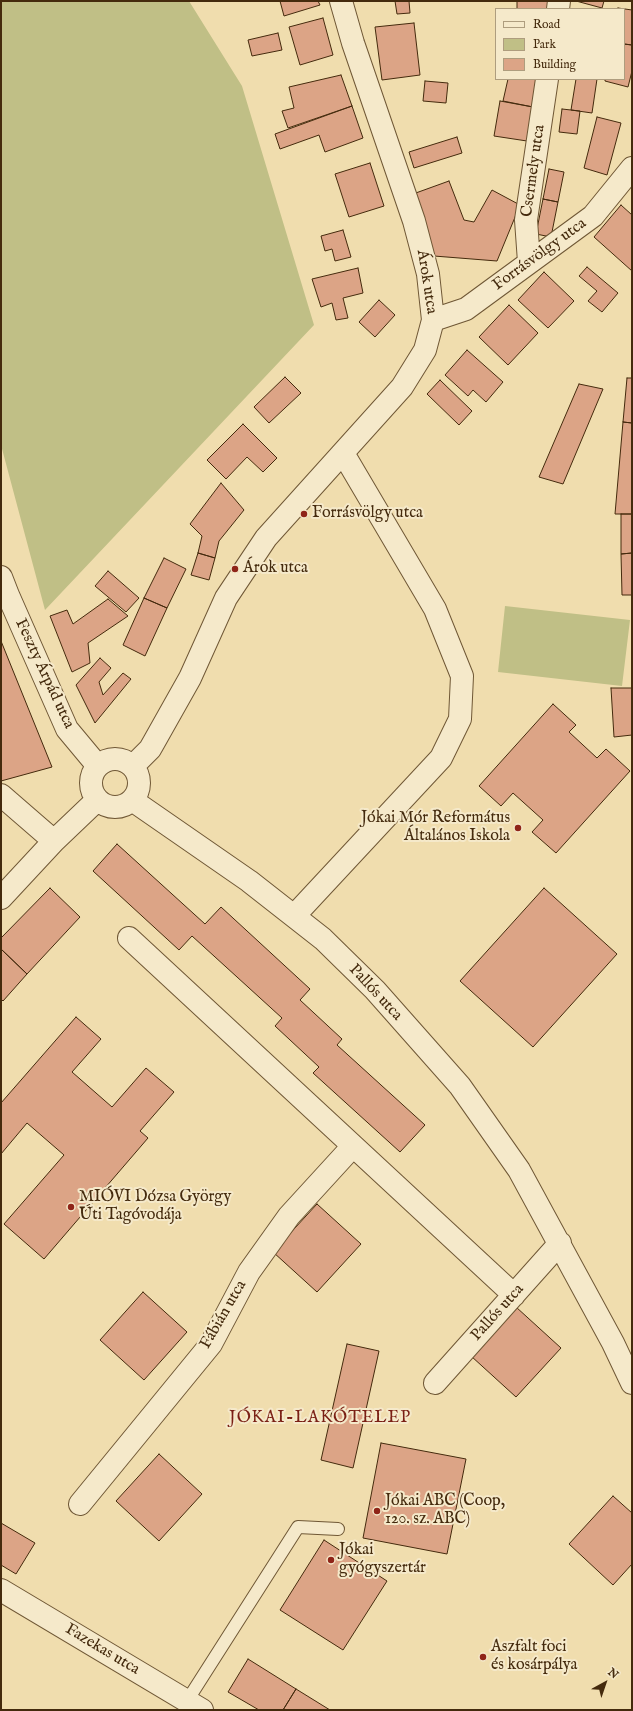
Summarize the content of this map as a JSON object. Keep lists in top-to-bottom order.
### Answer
{
  "streets": {
    "street": [
      "Csermely utca",
      "Forrásvölgy utca",
      "Árok utca",
      "Feszty Árpád utca",
      "Pallós utca",
      "Fábián utca",
      "Fazekas utca"
    ]
  },
  "crossings": [
    ["Csermely utca", "Forrásvölgy utca"],
    ["Forrásvölgy utca", "Árok utca"],
    ["Árok utca", "Feszty Árpád utca"],
    ["Árok utca", "Pallós utca"],
    ["Feszty Árpád utca", "Pallós utca"]
  ],
  "districts": ["JÓKAI-LAKÓTELEP"],
  "places": [
    "Forrásvölgy utca",
    "Árok utca",
    "Jókai Mór Református Általános Iskola",
    "MIÓVI Dózsa György Úti Tagóvodája",
    "Jókai ABC (Coop, 120. sz. ABC)",
    "Jókai gyógyszertár",
    "Aszfalt foci és kosárpálya"
  ],
  "legend": ["Road", "Park", "Building"],
  "north": "top right"
}
